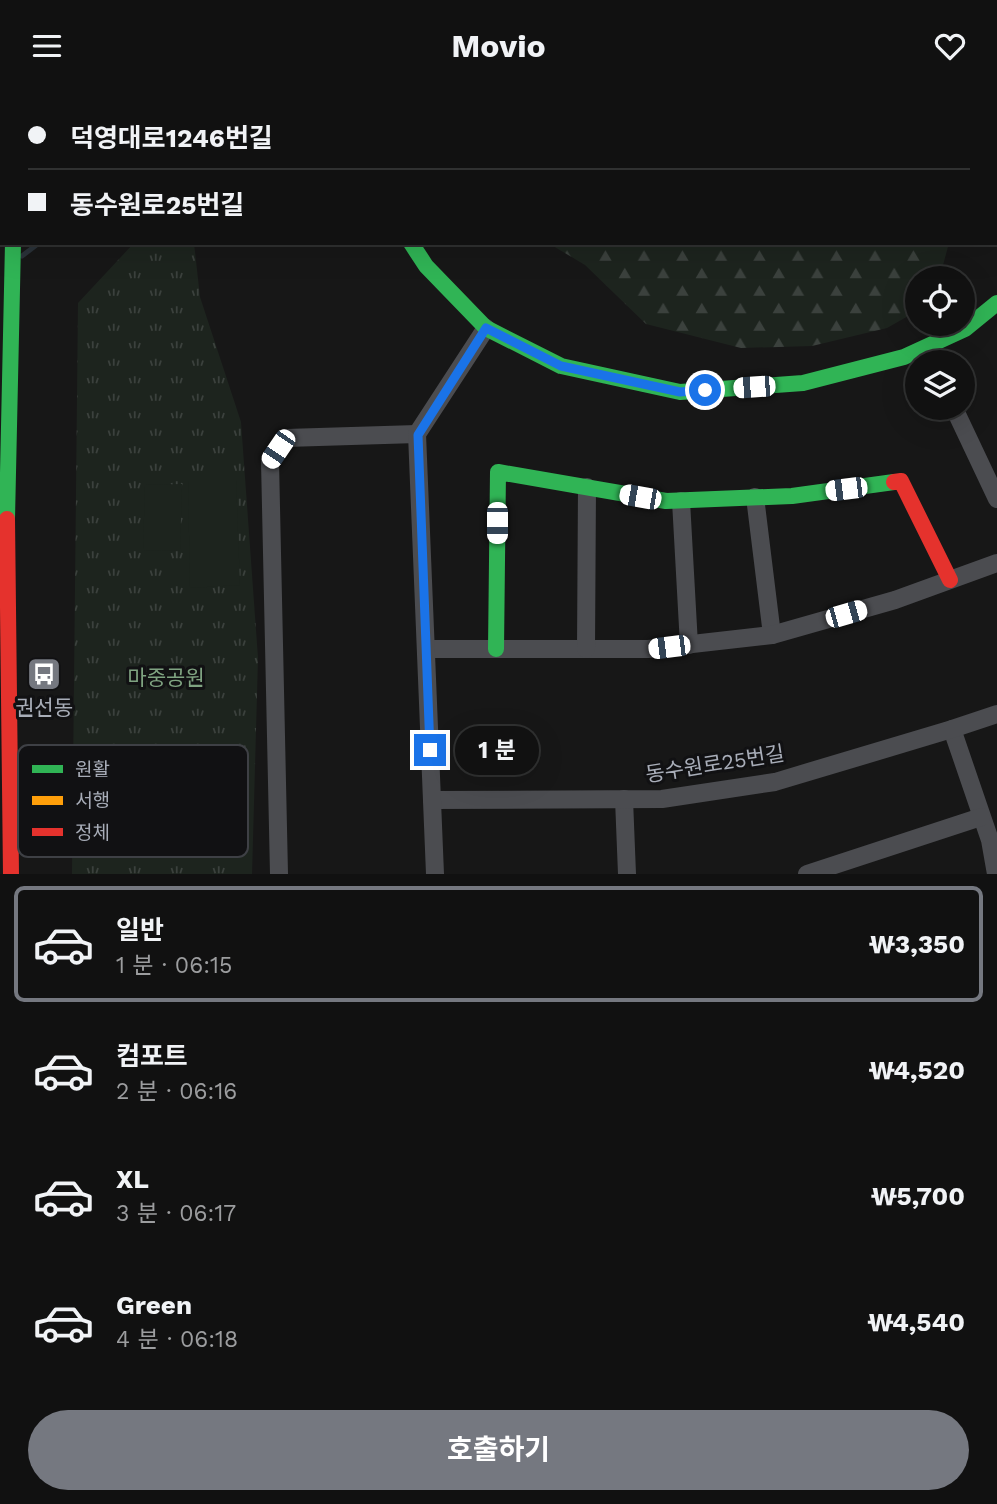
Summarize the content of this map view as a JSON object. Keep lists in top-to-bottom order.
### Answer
{
  "streets": {
    "street": ["동수원로25번길"]
  },
  "parks": ["마중공원"],
  "places": {
    "bus stop": ["권선동"]
  },
  "legend": ["원활", "서행", "정체"],
  "page": {
    "header": "Movio",
    "banner": ["덕영대로1246번길", "동수원로25번길"],
    "bubble": "1 분",
    "list": [
      {
        "name": "일반",
        "note": "1 분 · 06:15",
        "value": "₩3,350"
      },
      {
        "name": "컴포트",
        "note": "2 분 · 06:16",
        "value": "₩4,520"
      },
      {
        "name": "XL",
        "note": "3 분 · 06:17",
        "value": "₩5,700"
      },
      {
        "name": "Green",
        "note": "4 분 · 06:18",
        "value": "₩4,540"
      }
    ],
    "buttons": "호출하기"
  }
}
